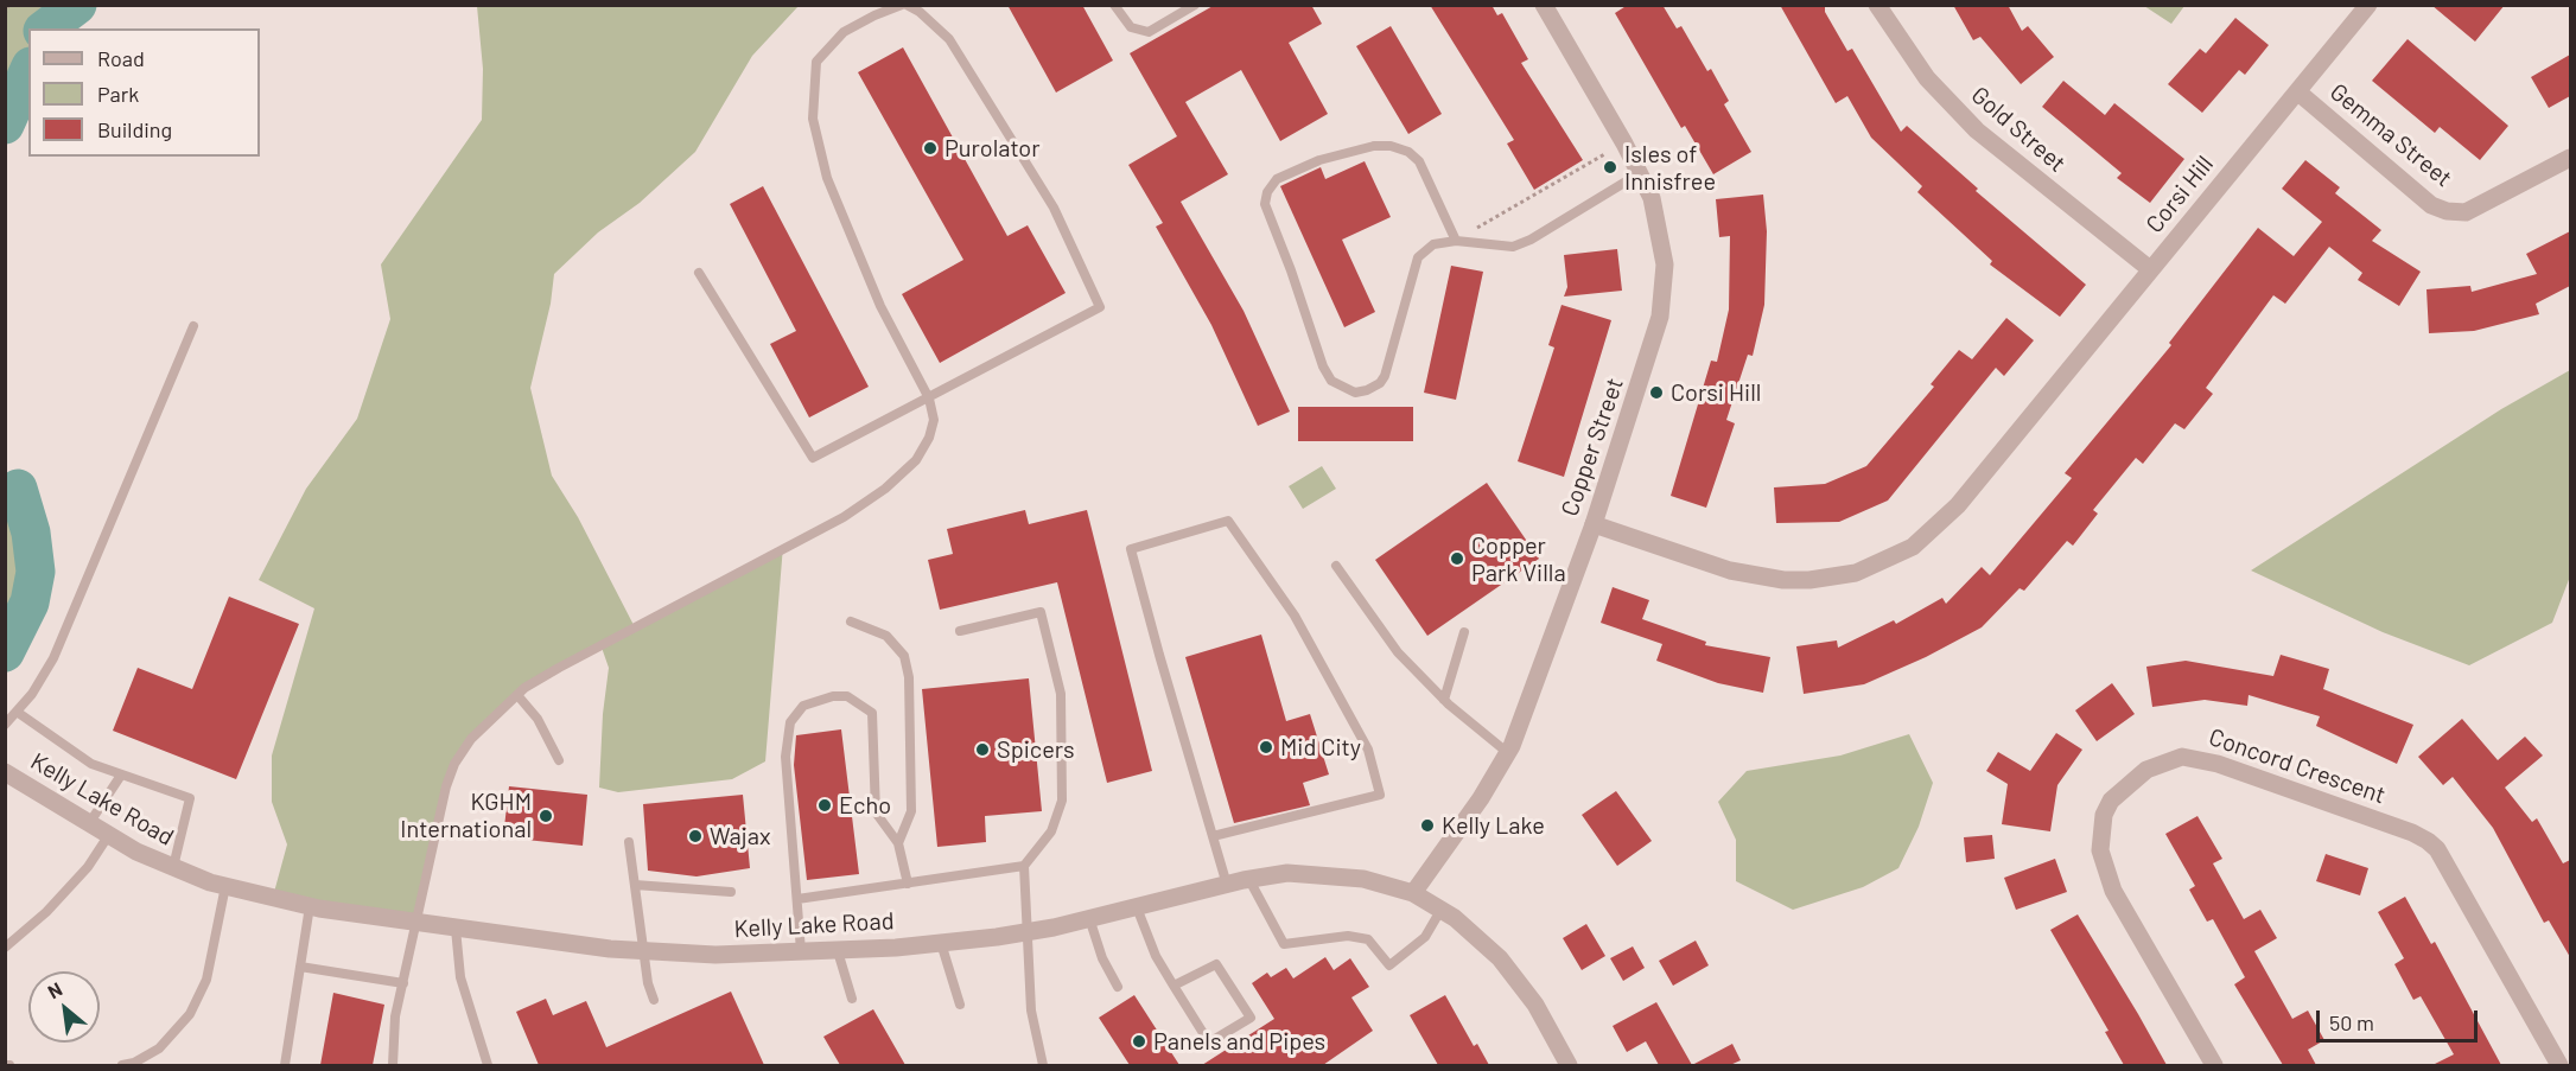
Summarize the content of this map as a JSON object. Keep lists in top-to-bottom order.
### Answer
{
  "streets": {
    "street": [
      "Gold Street",
      "Gemma Street",
      "Corsi Hill",
      "Copper Street",
      "Concord Crescent",
      "Kelly Lake Road"
    ]
  },
  "crossings": [
    ["Gold Street", "Corsi Hill"],
    ["Gemma Street", "Corsi Hill"],
    ["Corsi Hill", "Copper Street"],
    ["Copper Street", "Kelly Lake Road"]
  ],
  "places": [
    "Purolator",
    "Isles of Innisfree",
    "Corsi Hill",
    "Copper Park Villa",
    "Mid City",
    "Spicers",
    "Echo",
    "KGHM International",
    "Kelly Lake",
    "Wajax",
    "Panels and Pipes"
  ],
  "legend": ["Road", "Park", "Building"],
  "scale_bar": "50 m",
  "north": "top left"
}
